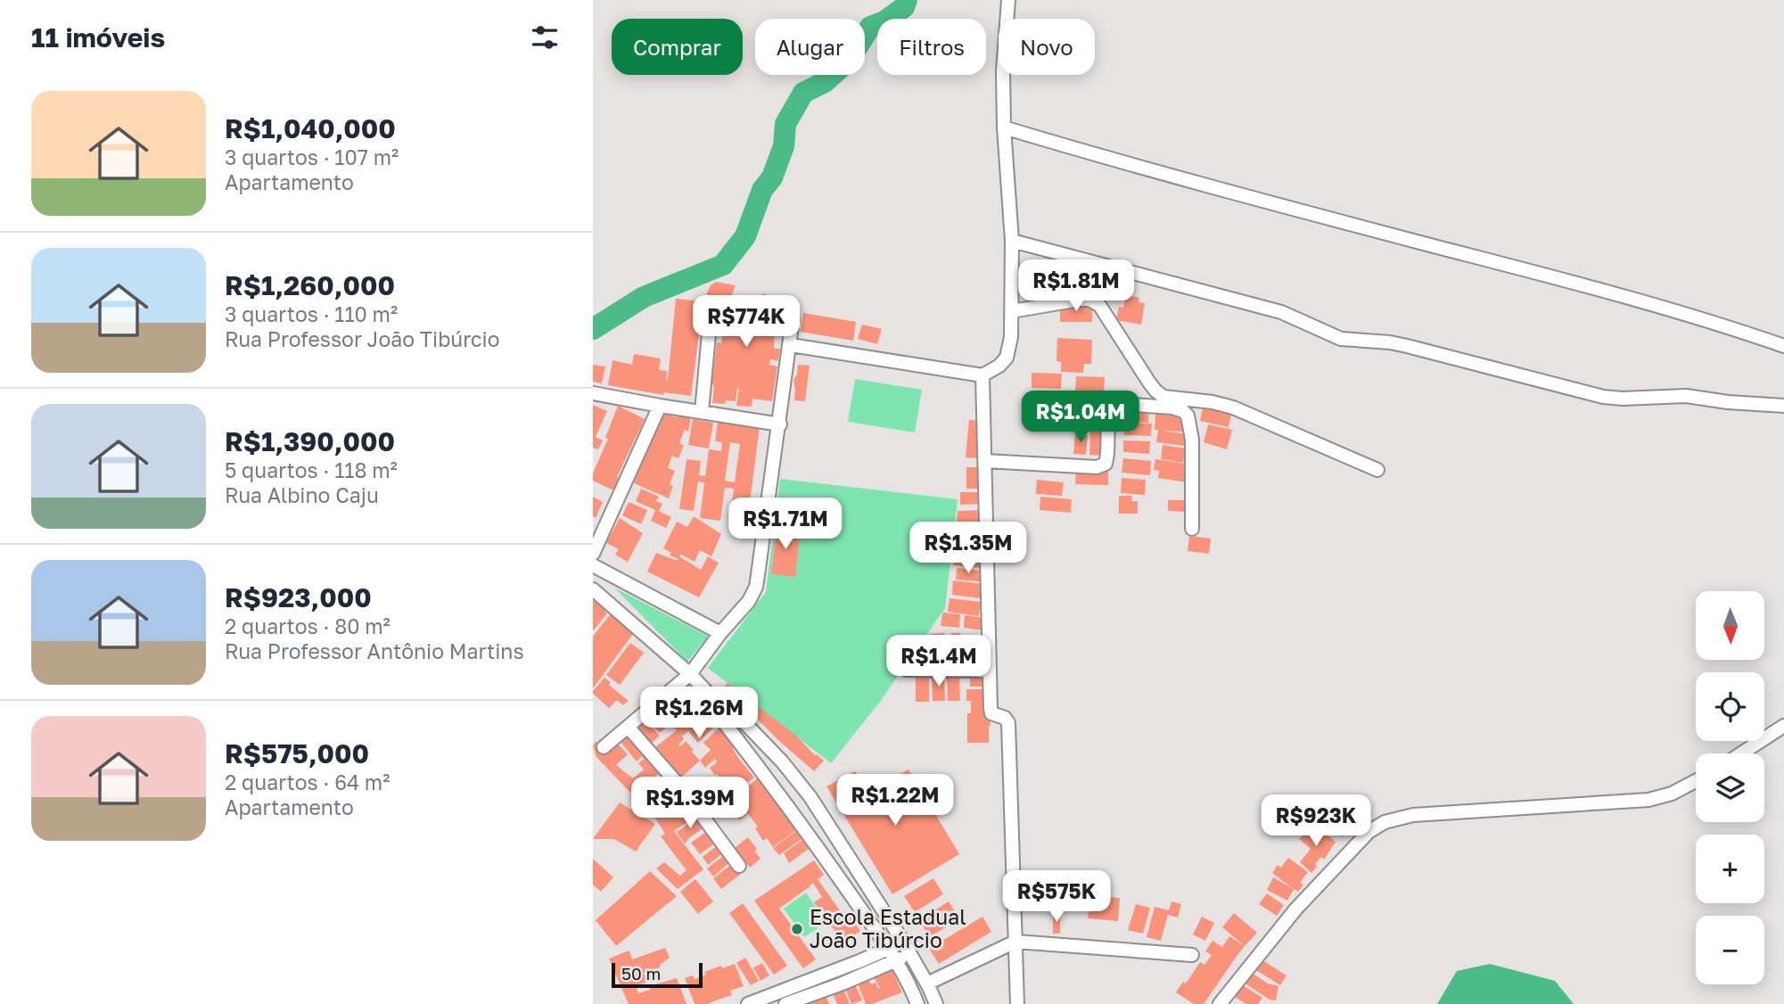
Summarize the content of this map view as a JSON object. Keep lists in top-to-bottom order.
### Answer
{
  "places": ["Escola Estadual João Tibúrcio"],
  "scale_bar": "50 m",
  "north": "bottom",
  "page": {
    "heading": "11 imóveis",
    "chip": [
      "Comprar",
      "Alugar",
      "Filtros",
      "Novo"
    ],
    "list": [
      {
        "name": "R$1,040,000",
        "note": "3 quartos · 107 m² · Apartamento"
      },
      {
        "name": "R$1,260,000",
        "note": "3 quartos · 110 m² · Rua Professor João Tibúrcio"
      },
      {
        "name": "R$1,390,000",
        "note": "5 quartos · 118 m² · Rua Albino Caju"
      },
      {
        "name": "R$923,000",
        "note": "2 quartos · 80 m² · Rua Professor Antônio Martins"
      },
      {
        "name": "R$575,000",
        "note": "2 quartos · 64 m² · Apartamento"
      }
    ],
    "price": [
      "R$1.81M",
      "R$774K",
      "R$1.04M",
      "R$1.71M",
      "R$1.35M",
      "R$1.4M",
      "R$1.26M",
      "R$1.22M",
      "R$1.39M",
      "R$923K",
      "R$575K"
    ],
    "map_buttons": ["+", "−"],
    "scale": "50 m"
  }
}
